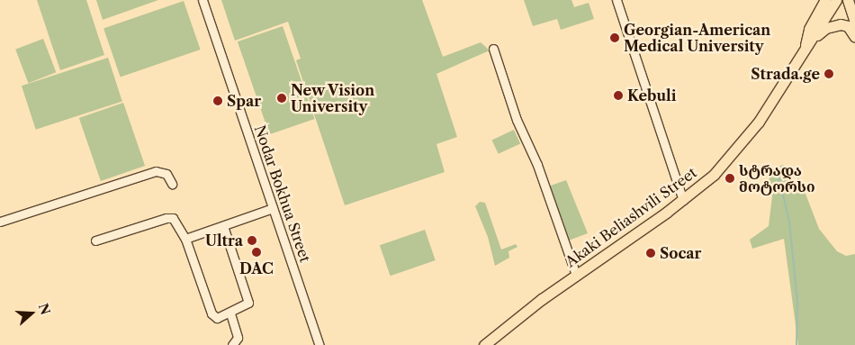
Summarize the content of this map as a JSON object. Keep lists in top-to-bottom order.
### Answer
{
  "streets": {
    "main road": ["Akaki Beliashvili Street"],
    "street": ["Nodar Bokhua Street"]
  },
  "places": [
    "Georgian-American Medical University",
    "Strada.ge",
    "Kebuli",
    "New Vision University",
    "Spar",
    "სტრადა მოტორსი",
    "Ultra",
    "DAC",
    "Socar"
  ],
  "north": "right"
}
